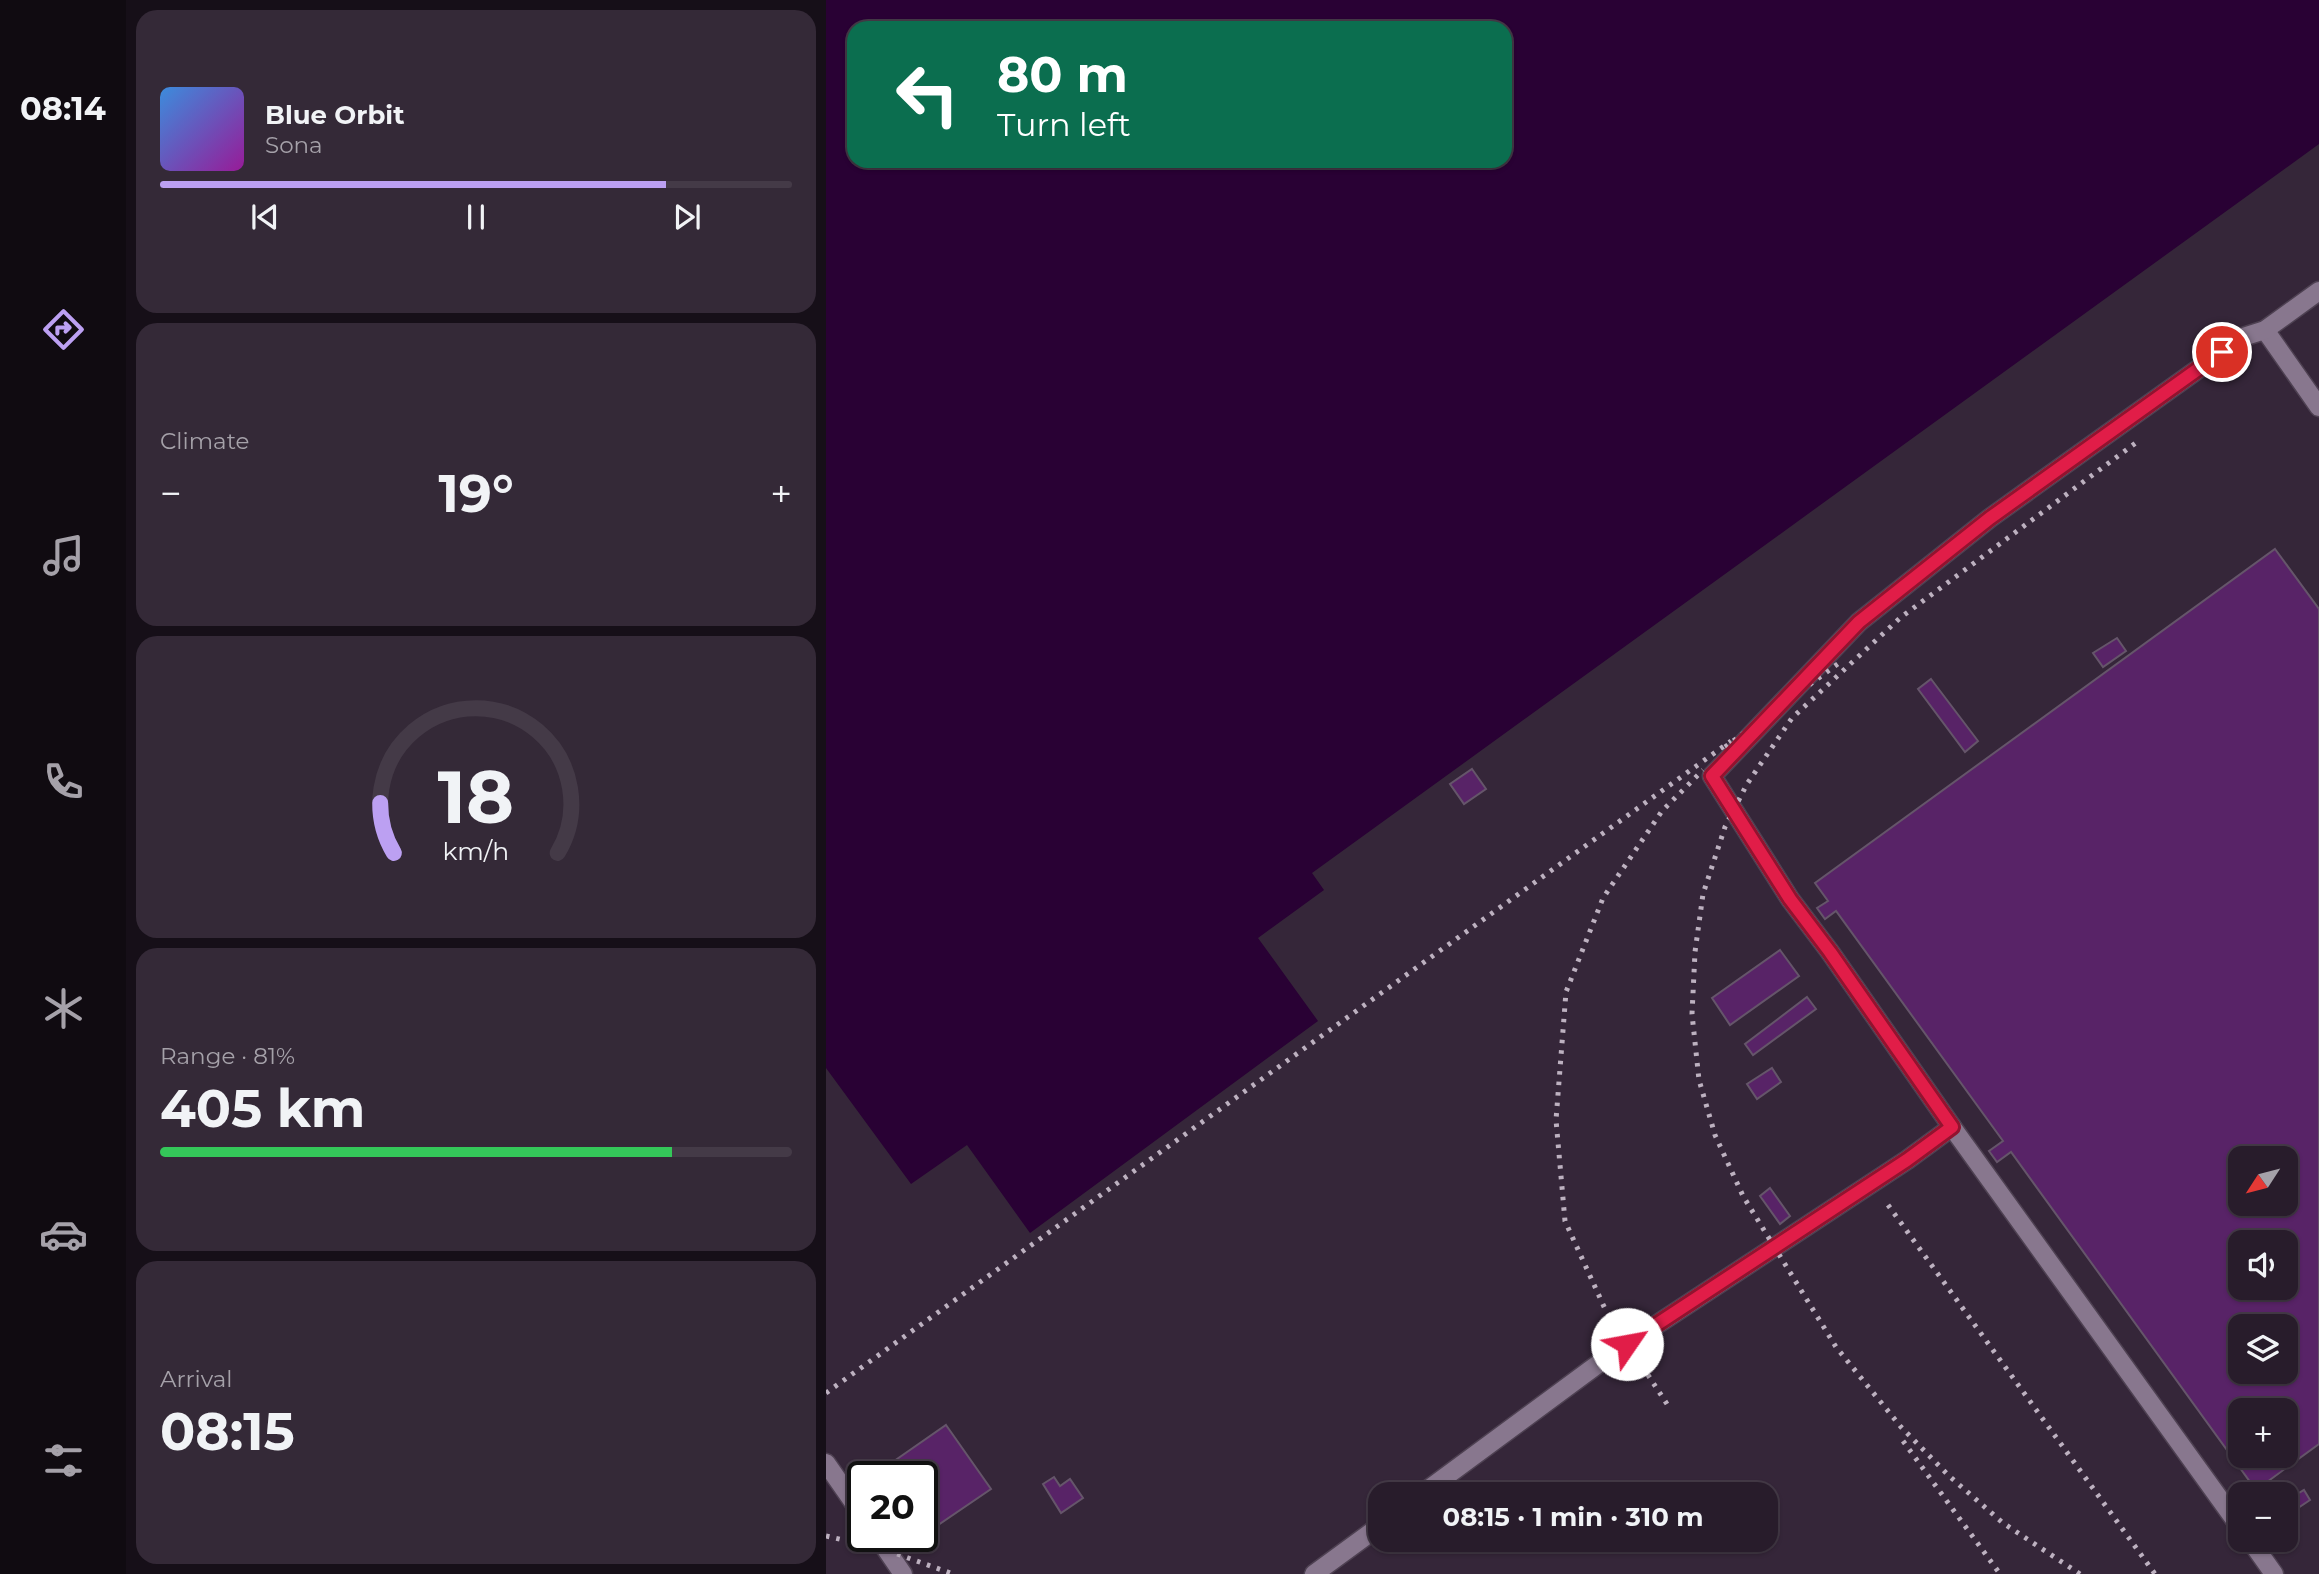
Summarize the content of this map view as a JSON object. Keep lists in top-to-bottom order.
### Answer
{
  "north": "bottom left",
  "page": {
    "tabs": "08:14",
    "turn": ["80 m", "Turn left"],
    "song": ["Blue Orbit", "Sona"],
    "tile": [
      "Climate",
      ["Range · 81%", "405 km"],
      ["Arrival", "08:15"]
    ],
    "heat": ["−", "19°", "+"],
    "map_buttons": ["+", "−"],
    "limit": "20",
    "trip": "08:15 · 1 min · 310 m",
    "gauge": ["18", "km/h"]
  }
}
